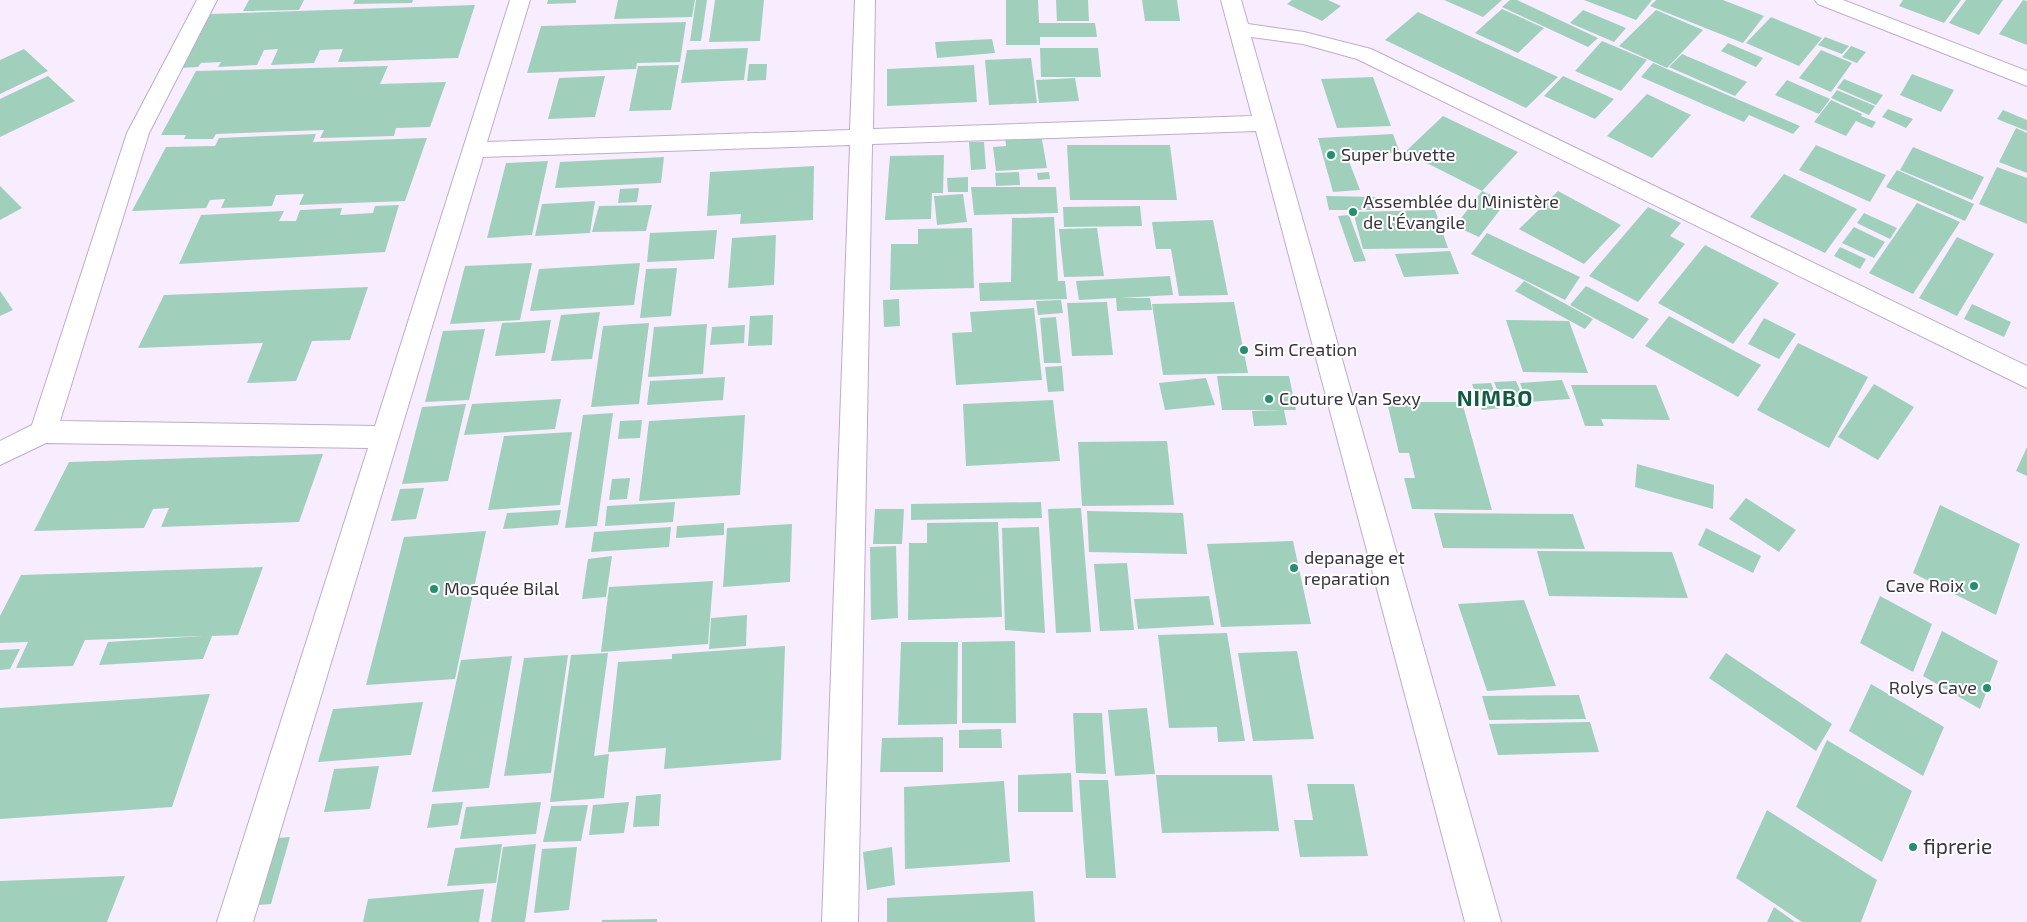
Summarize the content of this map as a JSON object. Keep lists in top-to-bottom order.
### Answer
{
  "districts": ["NIMBO"],
  "places": [
    "Super buvette",
    "Assemblée du Ministère de l'Évangile",
    "Sim Creation",
    "Couture Van Sexy",
    "depanage et reparation",
    "Cave Roix",
    "Mosquée Bilal",
    "Rolys Cave",
    "fiprerie"
  ]
}
